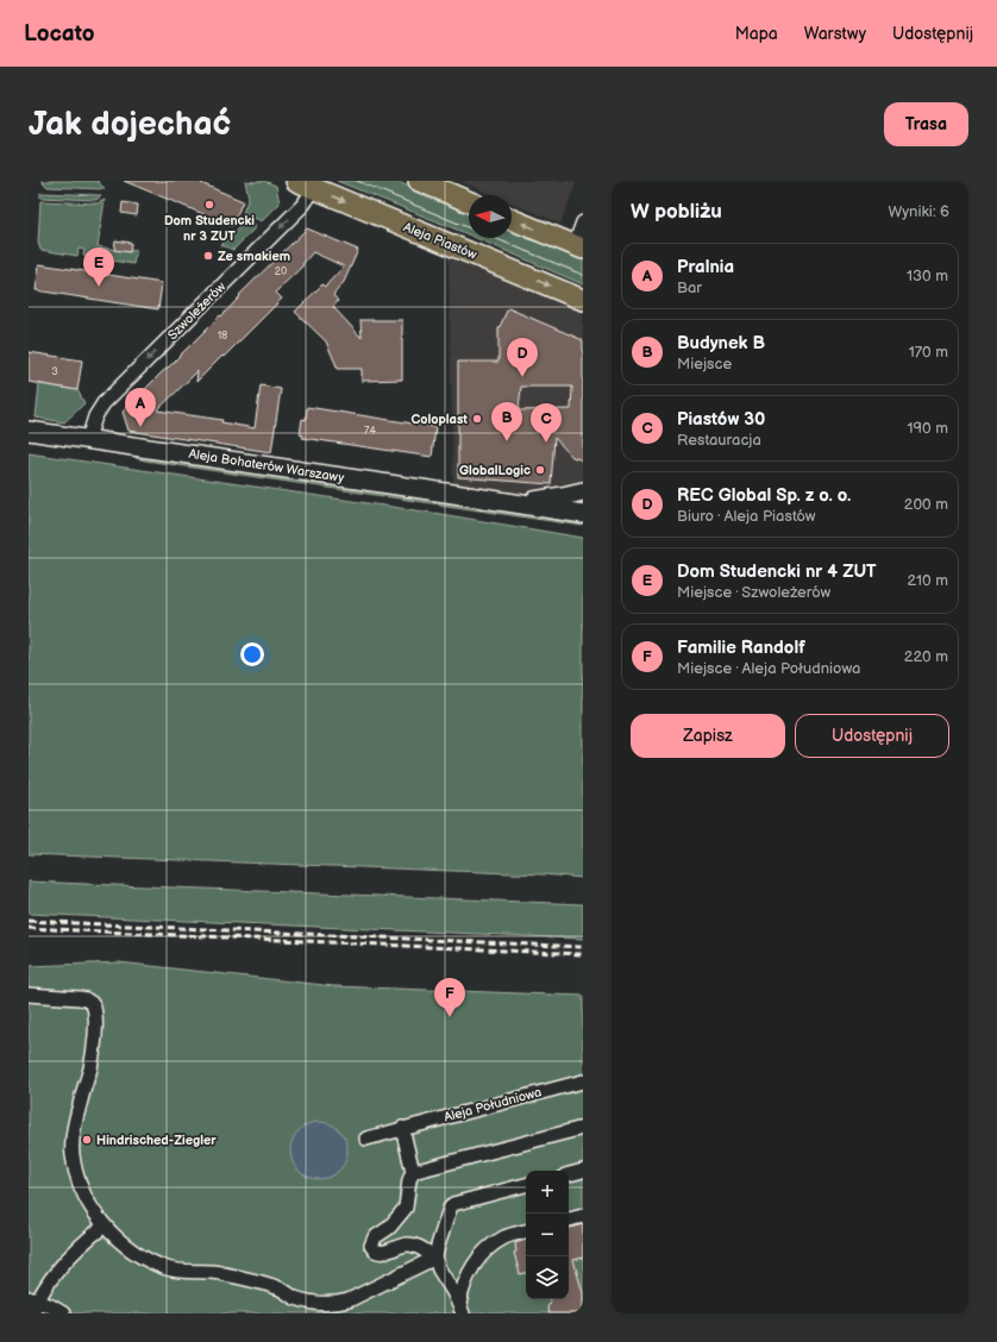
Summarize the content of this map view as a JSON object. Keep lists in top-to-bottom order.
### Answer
{
  "streets": {
    "main road": ["Aleja Piastów"],
    "street": ["Szwoleżerów", "Aleja Bohaterów Warszawy", "Aleja Południowa"]
  },
  "crossings": [
    ["Aleja Piastów", "Szwoleżerów"],
    ["Szwoleżerów", "Aleja Bohaterów Warszawy"]
  ],
  "one_way": ["Szwoleżerów"],
  "places": [
    "Dom Studencki nr 3 ZUT",
    "Ze smakiem",
    "Coloplast",
    "GlobalLogic",
    "Hindrisched-Ziegler"
  ],
  "house_numbers": [
    "20",
    "18",
    "3",
    "74"
  ],
  "north": "left",
  "page": {
    "header": "Locato",
    "nav": ["Mapa", "Warstwy", "Udostępnij"],
    "buttons": [
      "Trasa",
      ["Zapisz", "Udostępnij"]
    ],
    "title": "Jak dojechać",
    "heading": ["W pobliżu", "Wyniki: 6"],
    "list": [
      {
        "mark": "A",
        "name": "Pralnia",
        "note": "Bar",
        "value": "130 m"
      },
      {
        "mark": "B",
        "name": "Budynek B",
        "note": "Miejsce",
        "value": "170 m"
      },
      {
        "mark": "C",
        "name": "Piastów 30",
        "note": "Restauracja",
        "value": "190 m"
      },
      {
        "mark": "D",
        "name": "REC Global Sp. z o. o.",
        "note": "Biuro · Aleja Piastów",
        "value": "200 m"
      },
      {
        "mark": "E",
        "name": "Dom Studencki nr 4 ZUT",
        "note": "Miejsce · Szwoleżerów",
        "value": "210 m"
      },
      {
        "mark": "F",
        "name": "Familie Randolf",
        "note": "Miejsce · Aleja Południowa",
        "value": "220 m"
      }
    ],
    "pins": [
      "E",
      "D",
      "A",
      "B",
      "C",
      "F"
    ],
    "map_buttons": ["+", "−"]
  }
}
